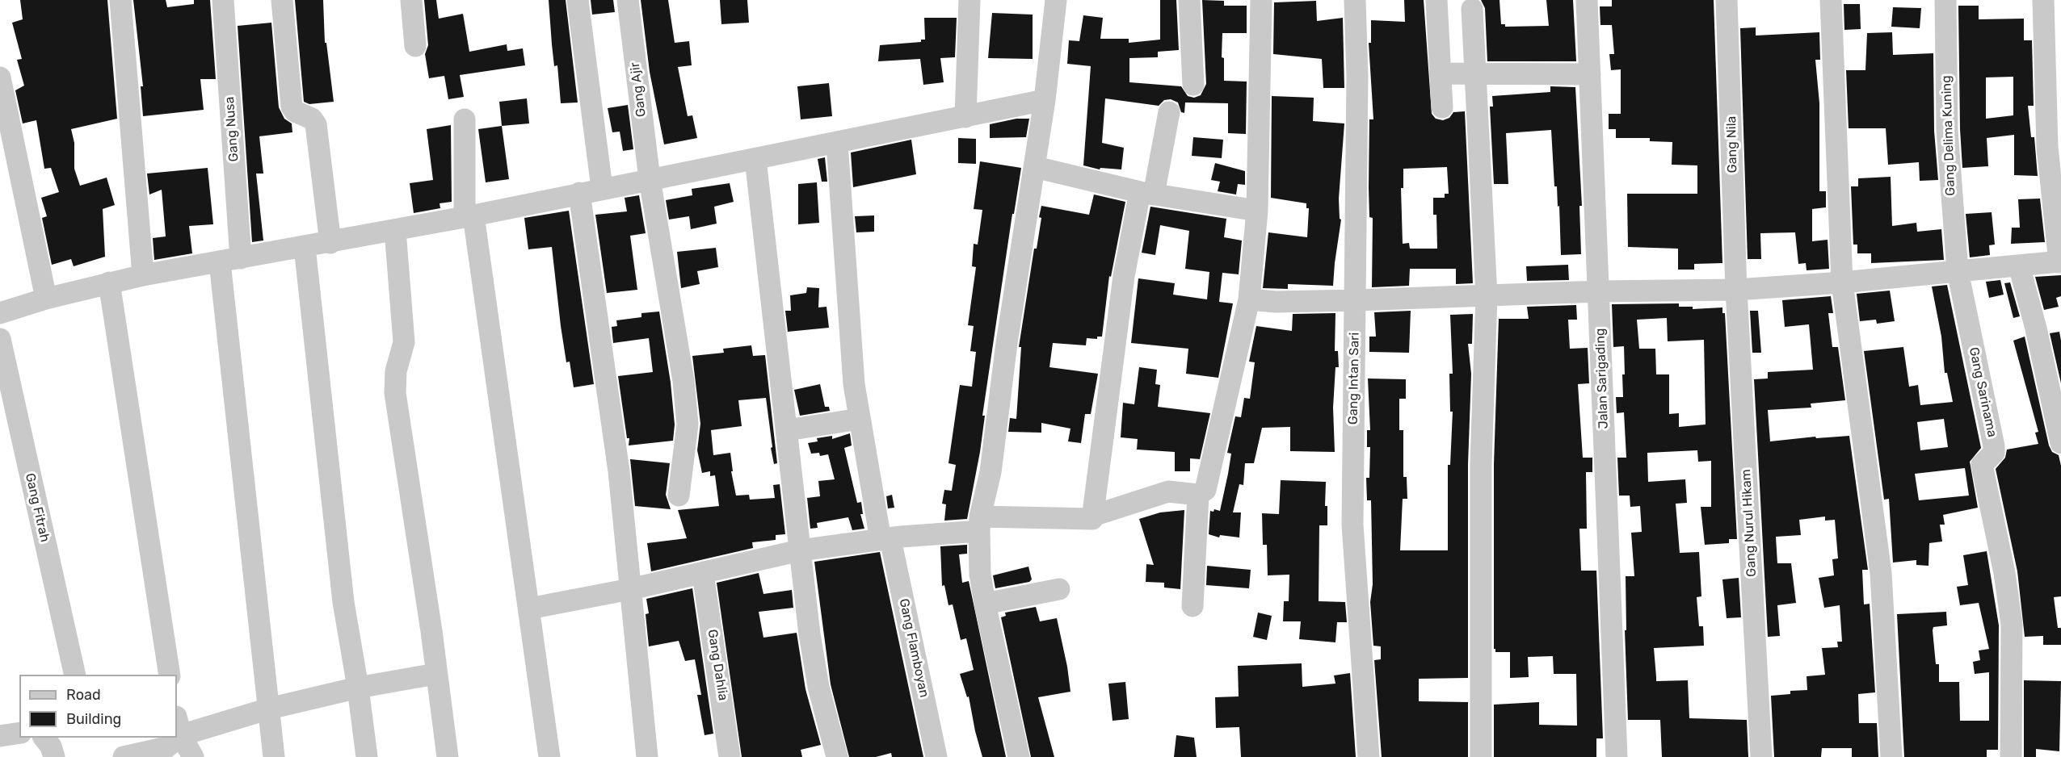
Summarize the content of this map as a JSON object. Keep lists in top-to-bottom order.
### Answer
{
  "streets": {
    "street": [
      "Gang Ajir",
      "Gang Nusa",
      "Gang Delima Kuning",
      "Gang Nila",
      "Gang Intan Sari",
      "Jalan Sarigading",
      "Gang Sarinama",
      "Gang Fitrah",
      "Gang Nurul Hikam",
      "Gang Flamboyan",
      "Gang Dahlia"
    ]
  },
  "crossings": [
    ["Gang Delima Kuning", "Gang Sarinama"],
    ["Gang Nila", "Gang Nurul Hikam"]
  ],
  "legend": ["Road", "Building"]
}
